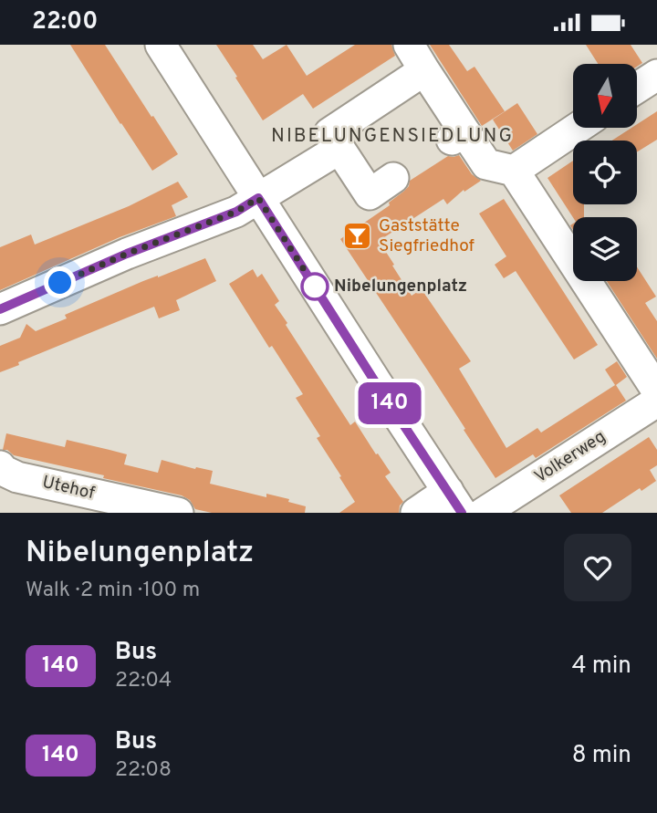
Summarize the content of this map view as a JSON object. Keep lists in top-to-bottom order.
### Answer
{
  "streets": {
    "street": ["Volkerweg", "Utehof"]
  },
  "districts": ["NIBELUNGENSIEDLUNG"],
  "places": {
    "bar": ["Gaststätte Siegfriedhof"],
    "other": ["Nibelungenplatz"]
  },
  "lines": ["bus line 140"],
  "north": "bottom",
  "page": {
    "status": "22:00",
    "on_map": "140",
    "heading": ["Nibelungenplatz", "Walk · 2 min · 100 m"],
    "list": [
      {
        "mark": "140",
        "name": "Bus",
        "note": "22:04",
        "value": "4 min"
      },
      {
        "mark": "140",
        "name": "Bus",
        "note": "22:08",
        "value": "8 min"
      }
    ]
  }
}
